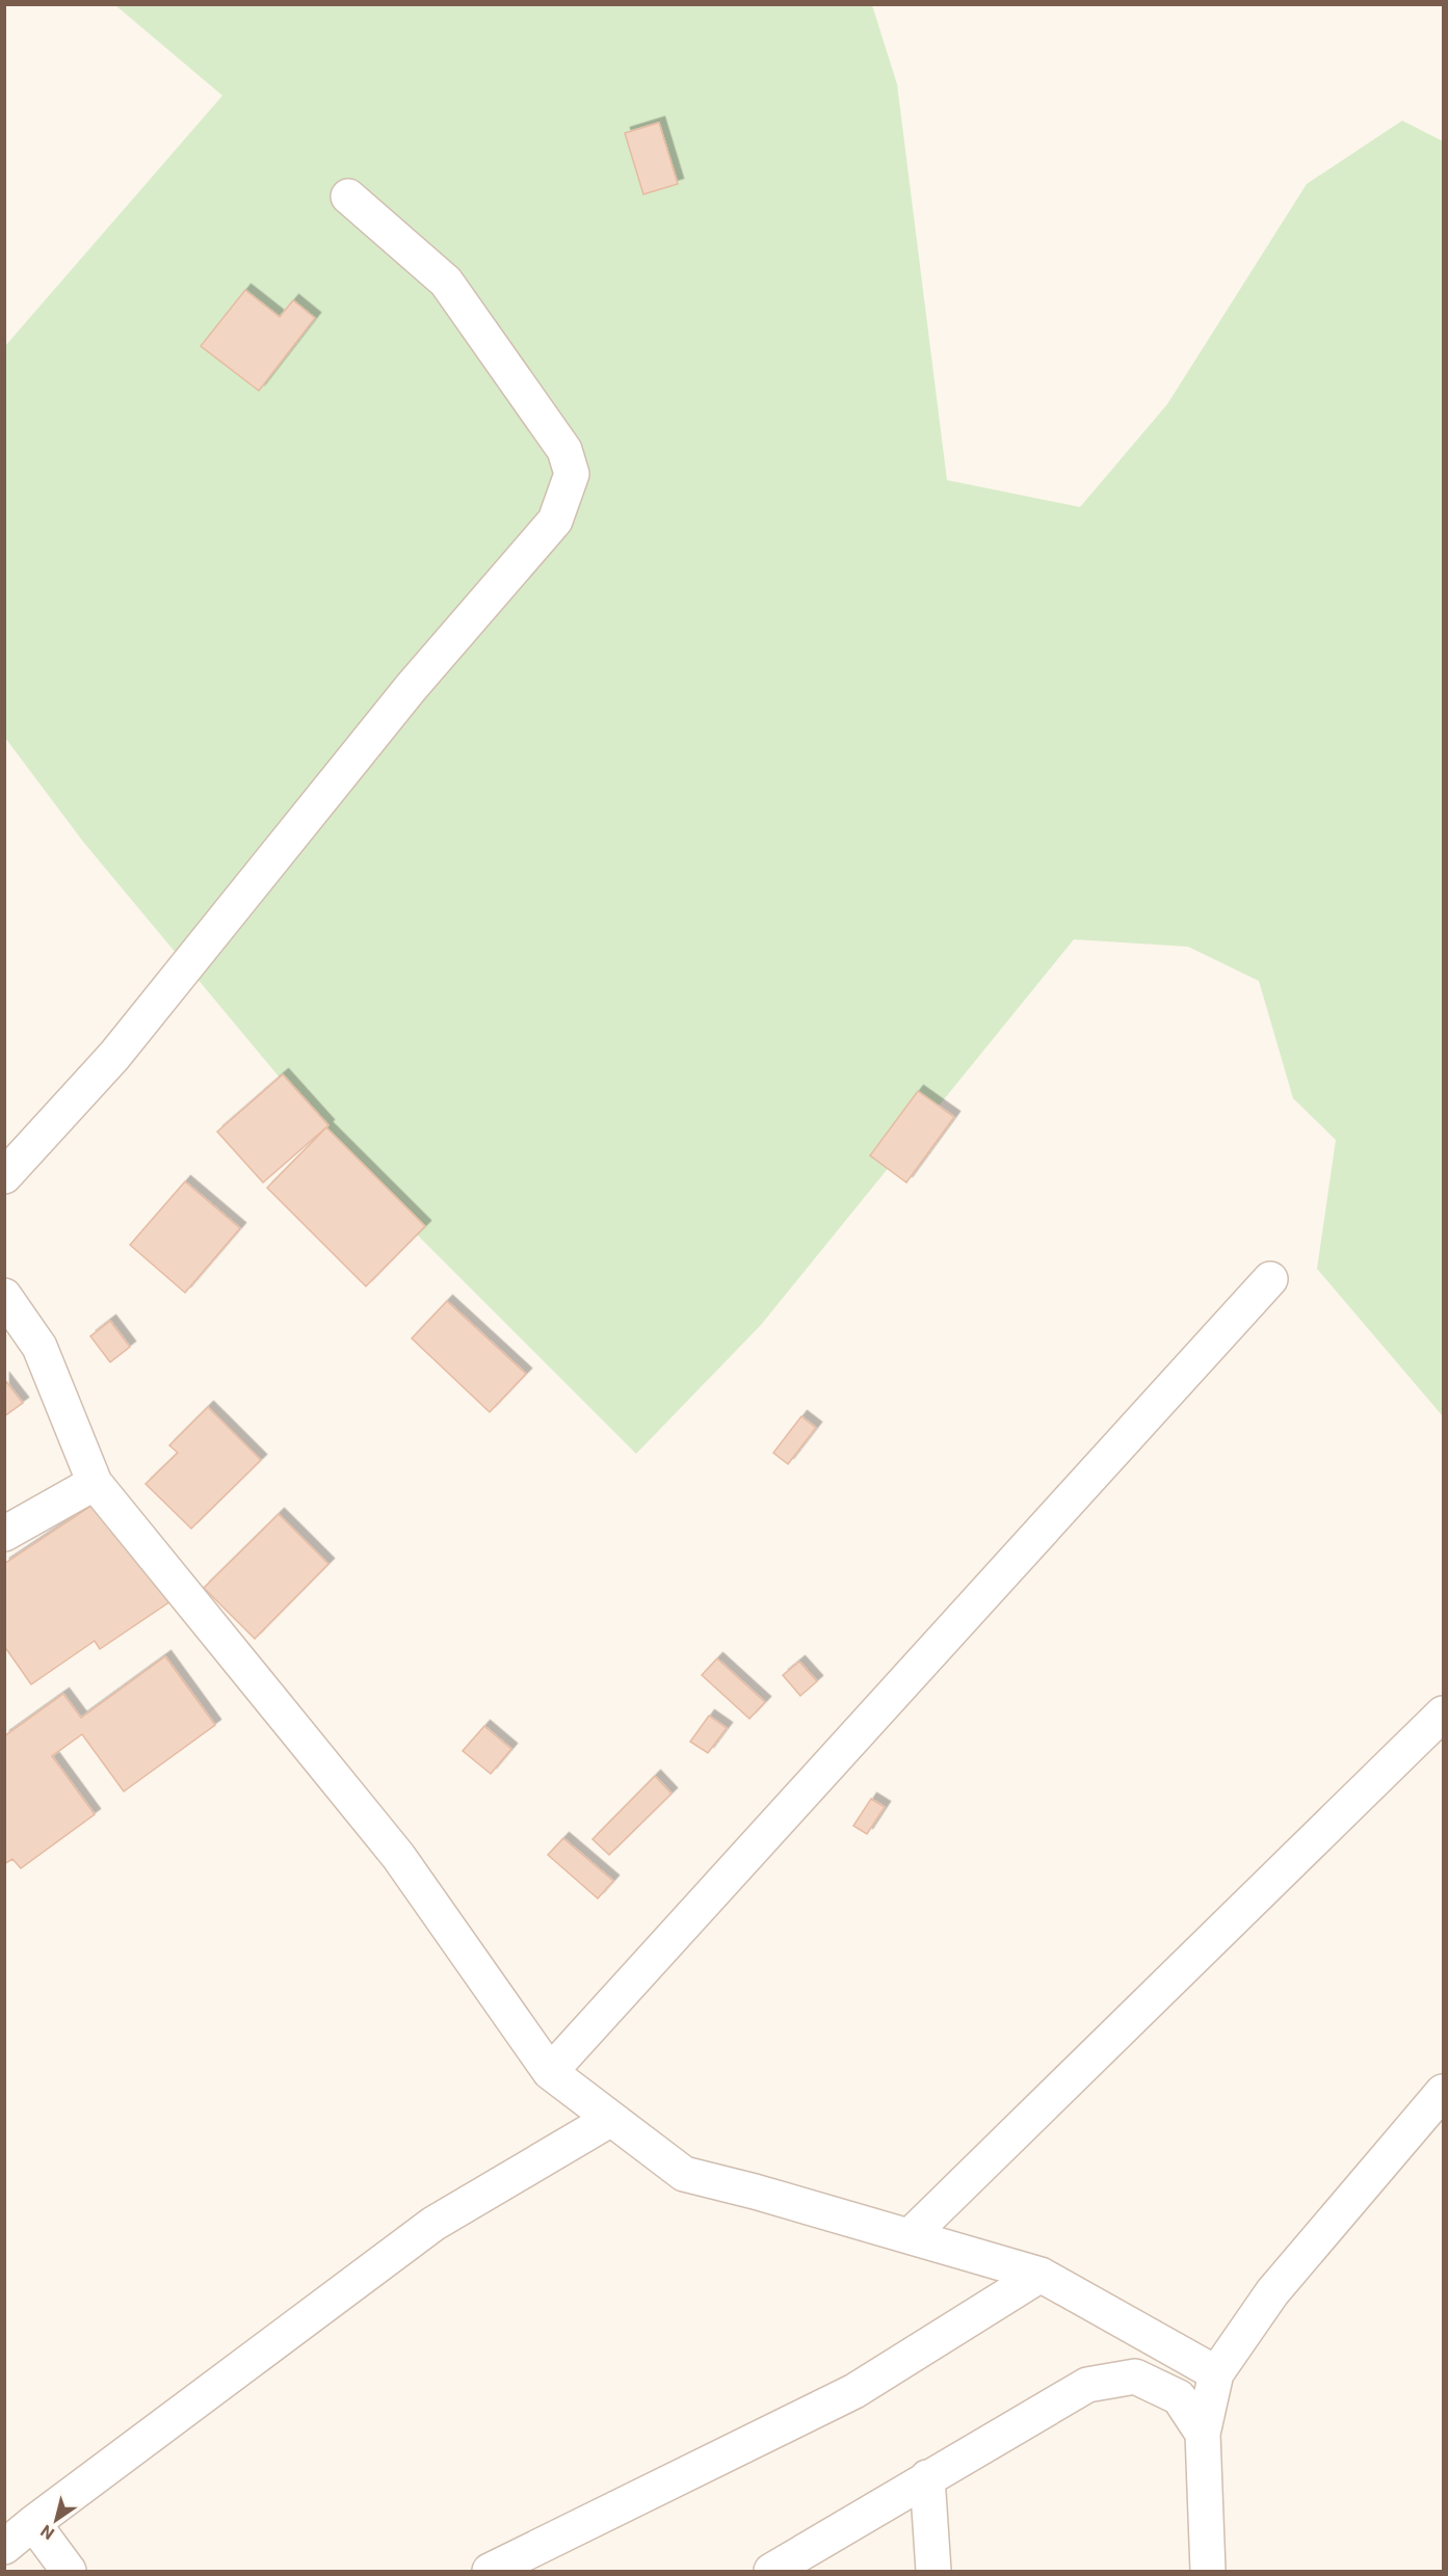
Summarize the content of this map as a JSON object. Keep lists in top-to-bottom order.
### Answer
{
  "north": "bottom left"
}
